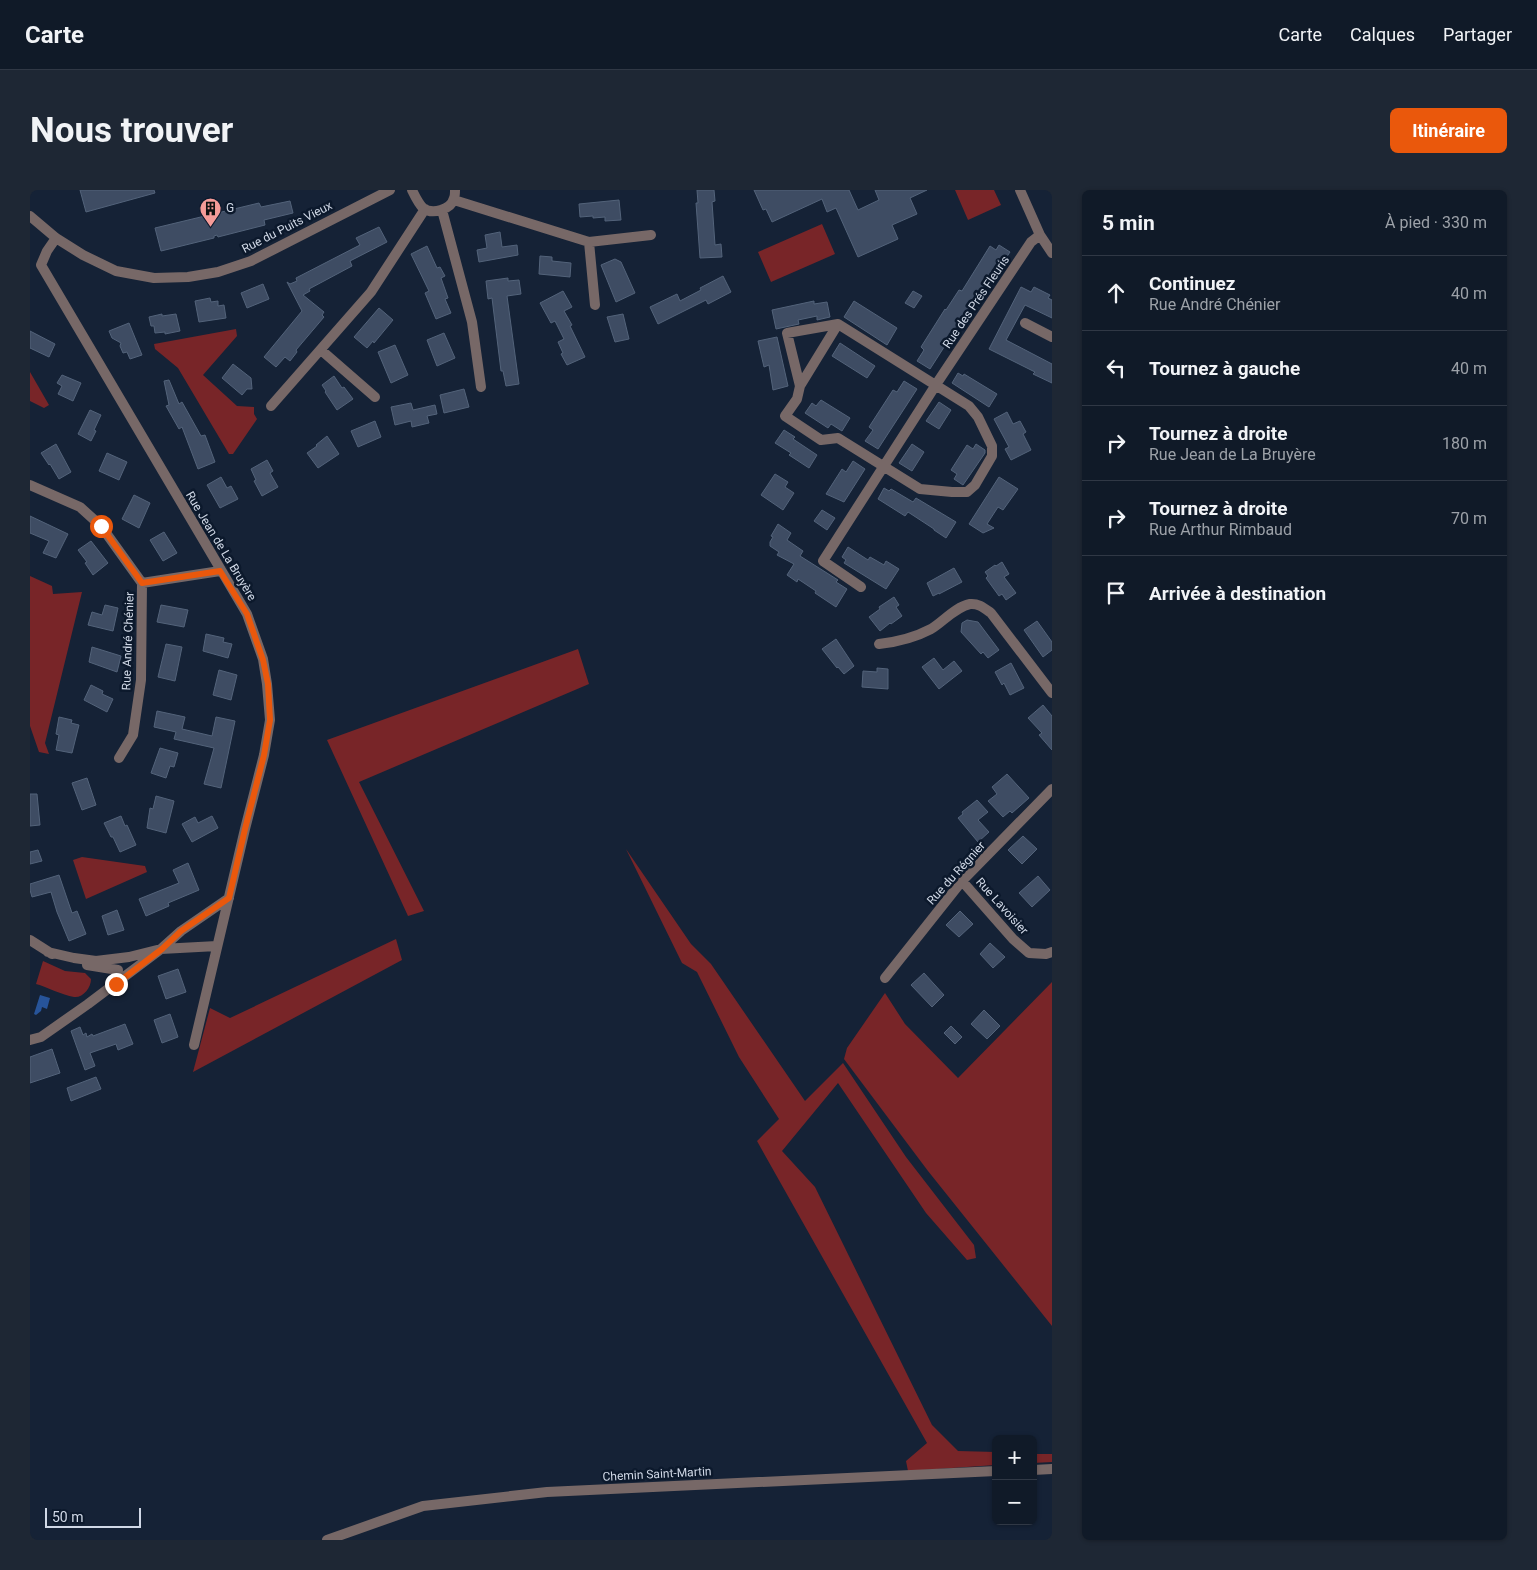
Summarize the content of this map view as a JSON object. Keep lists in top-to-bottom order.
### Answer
{
  "streets": {
    "street": [
      "Rue du Puits Vieux",
      "Rue des Prés Fleuris",
      "Rue Jean de La Bruyère",
      "Rue André Chénier",
      "Rue du Régnier",
      "Rue Lavoisier",
      "Chemin Saint-Martin"
    ]
  },
  "crossings": [
    ["Rue du Puits Vieux", "Rue Jean de La Bruyère"],
    ["Rue du Régnier", "Rue Lavoisier"]
  ],
  "places": {
    "building": ["G"]
  },
  "scale_bar": "50 m",
  "page": {
    "header": "Carte",
    "nav": ["Carte", "Calques", "Partager"],
    "buttons": "Itinéraire",
    "title": "Nous trouver",
    "heading": ["5 min", "À pied · 330 m"],
    "list": [
      ["Continuez", "Rue André Chénier", "40 m"],
      ["Tournez à gauche", "40 m"],
      ["Tournez à droite", "Rue Jean de La Bruyère", "180 m"],
      ["Tournez à droite", "Rue Arthur Rimbaud", "70 m"],
      "Arrivée à destination"
    ],
    "map_buttons": ["+", "−"],
    "scale": "50 m"
  }
}
